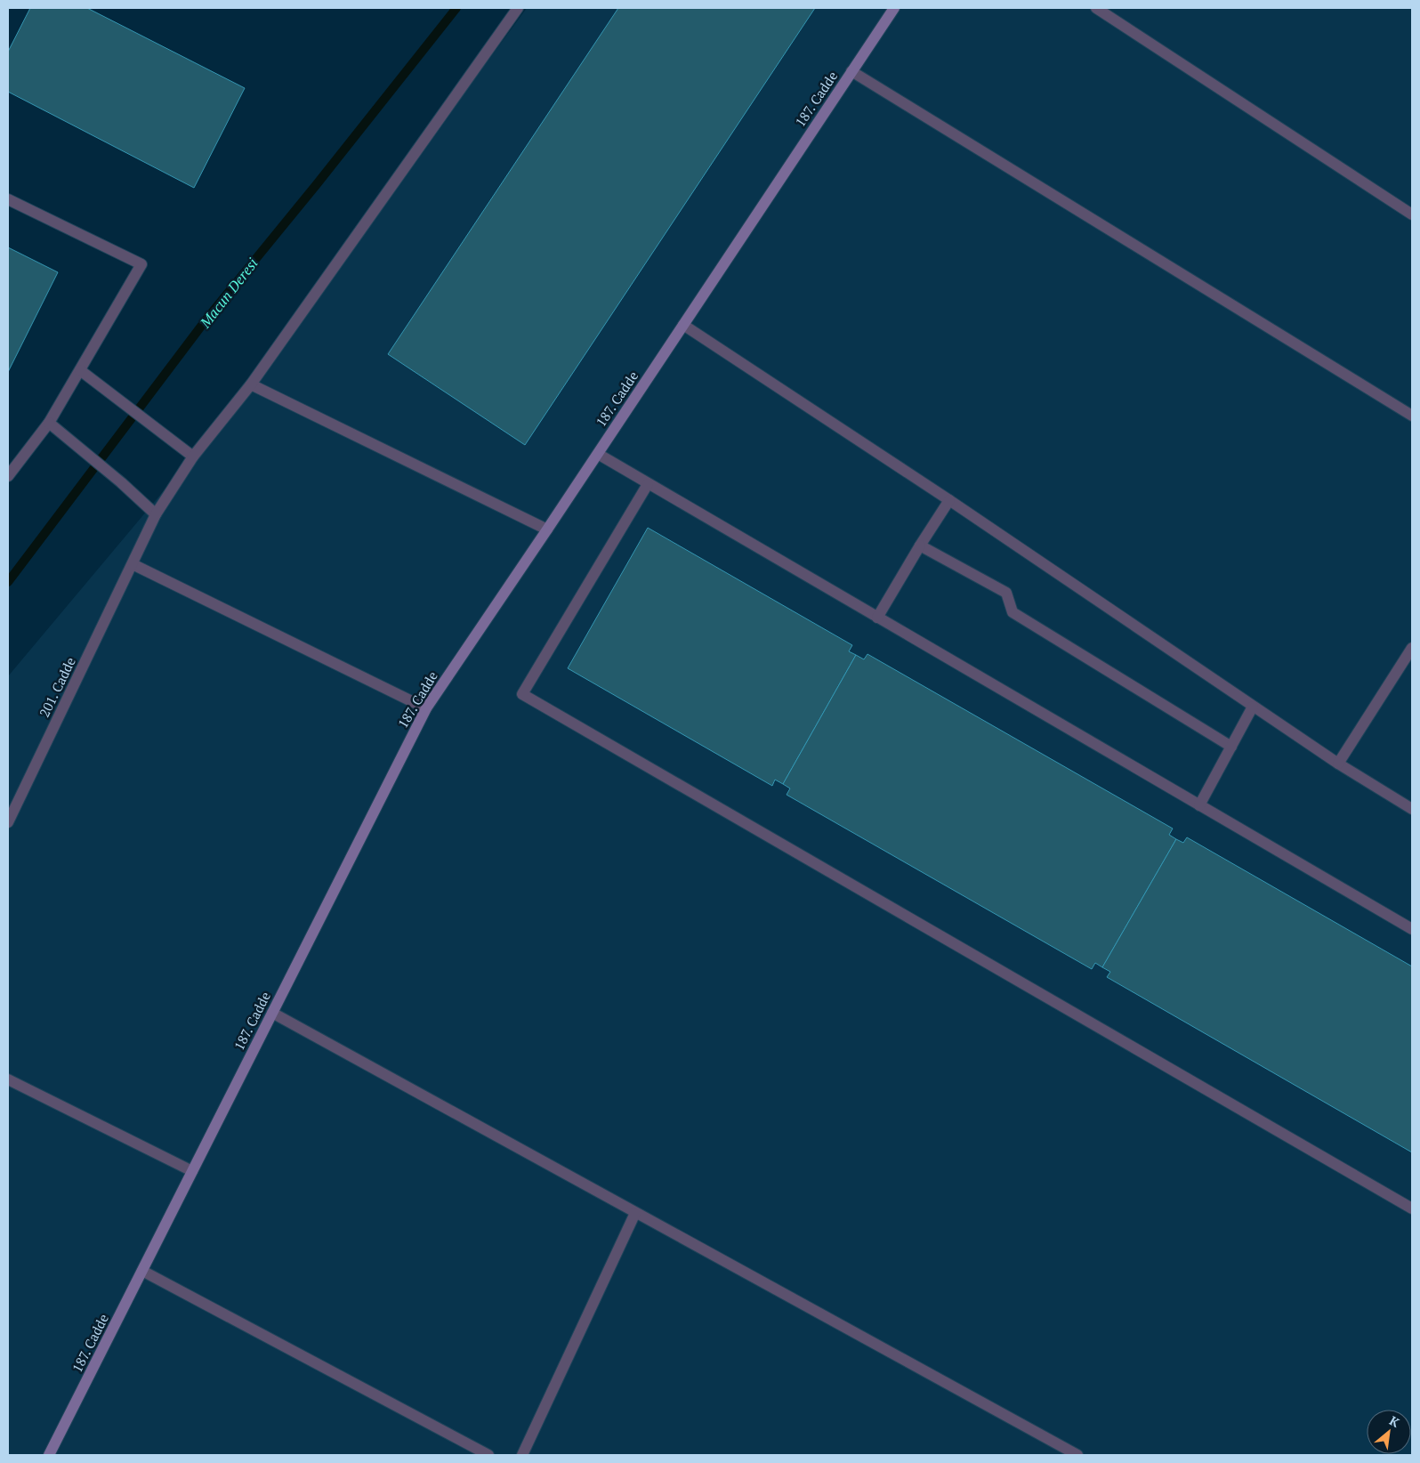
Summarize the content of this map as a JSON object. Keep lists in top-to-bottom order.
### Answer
{
  "streets": {
    "main road": ["187. Cadde"],
    "street": ["201. Cadde"]
  },
  "water": ["Macun Deresi"],
  "north": "top right"
}
